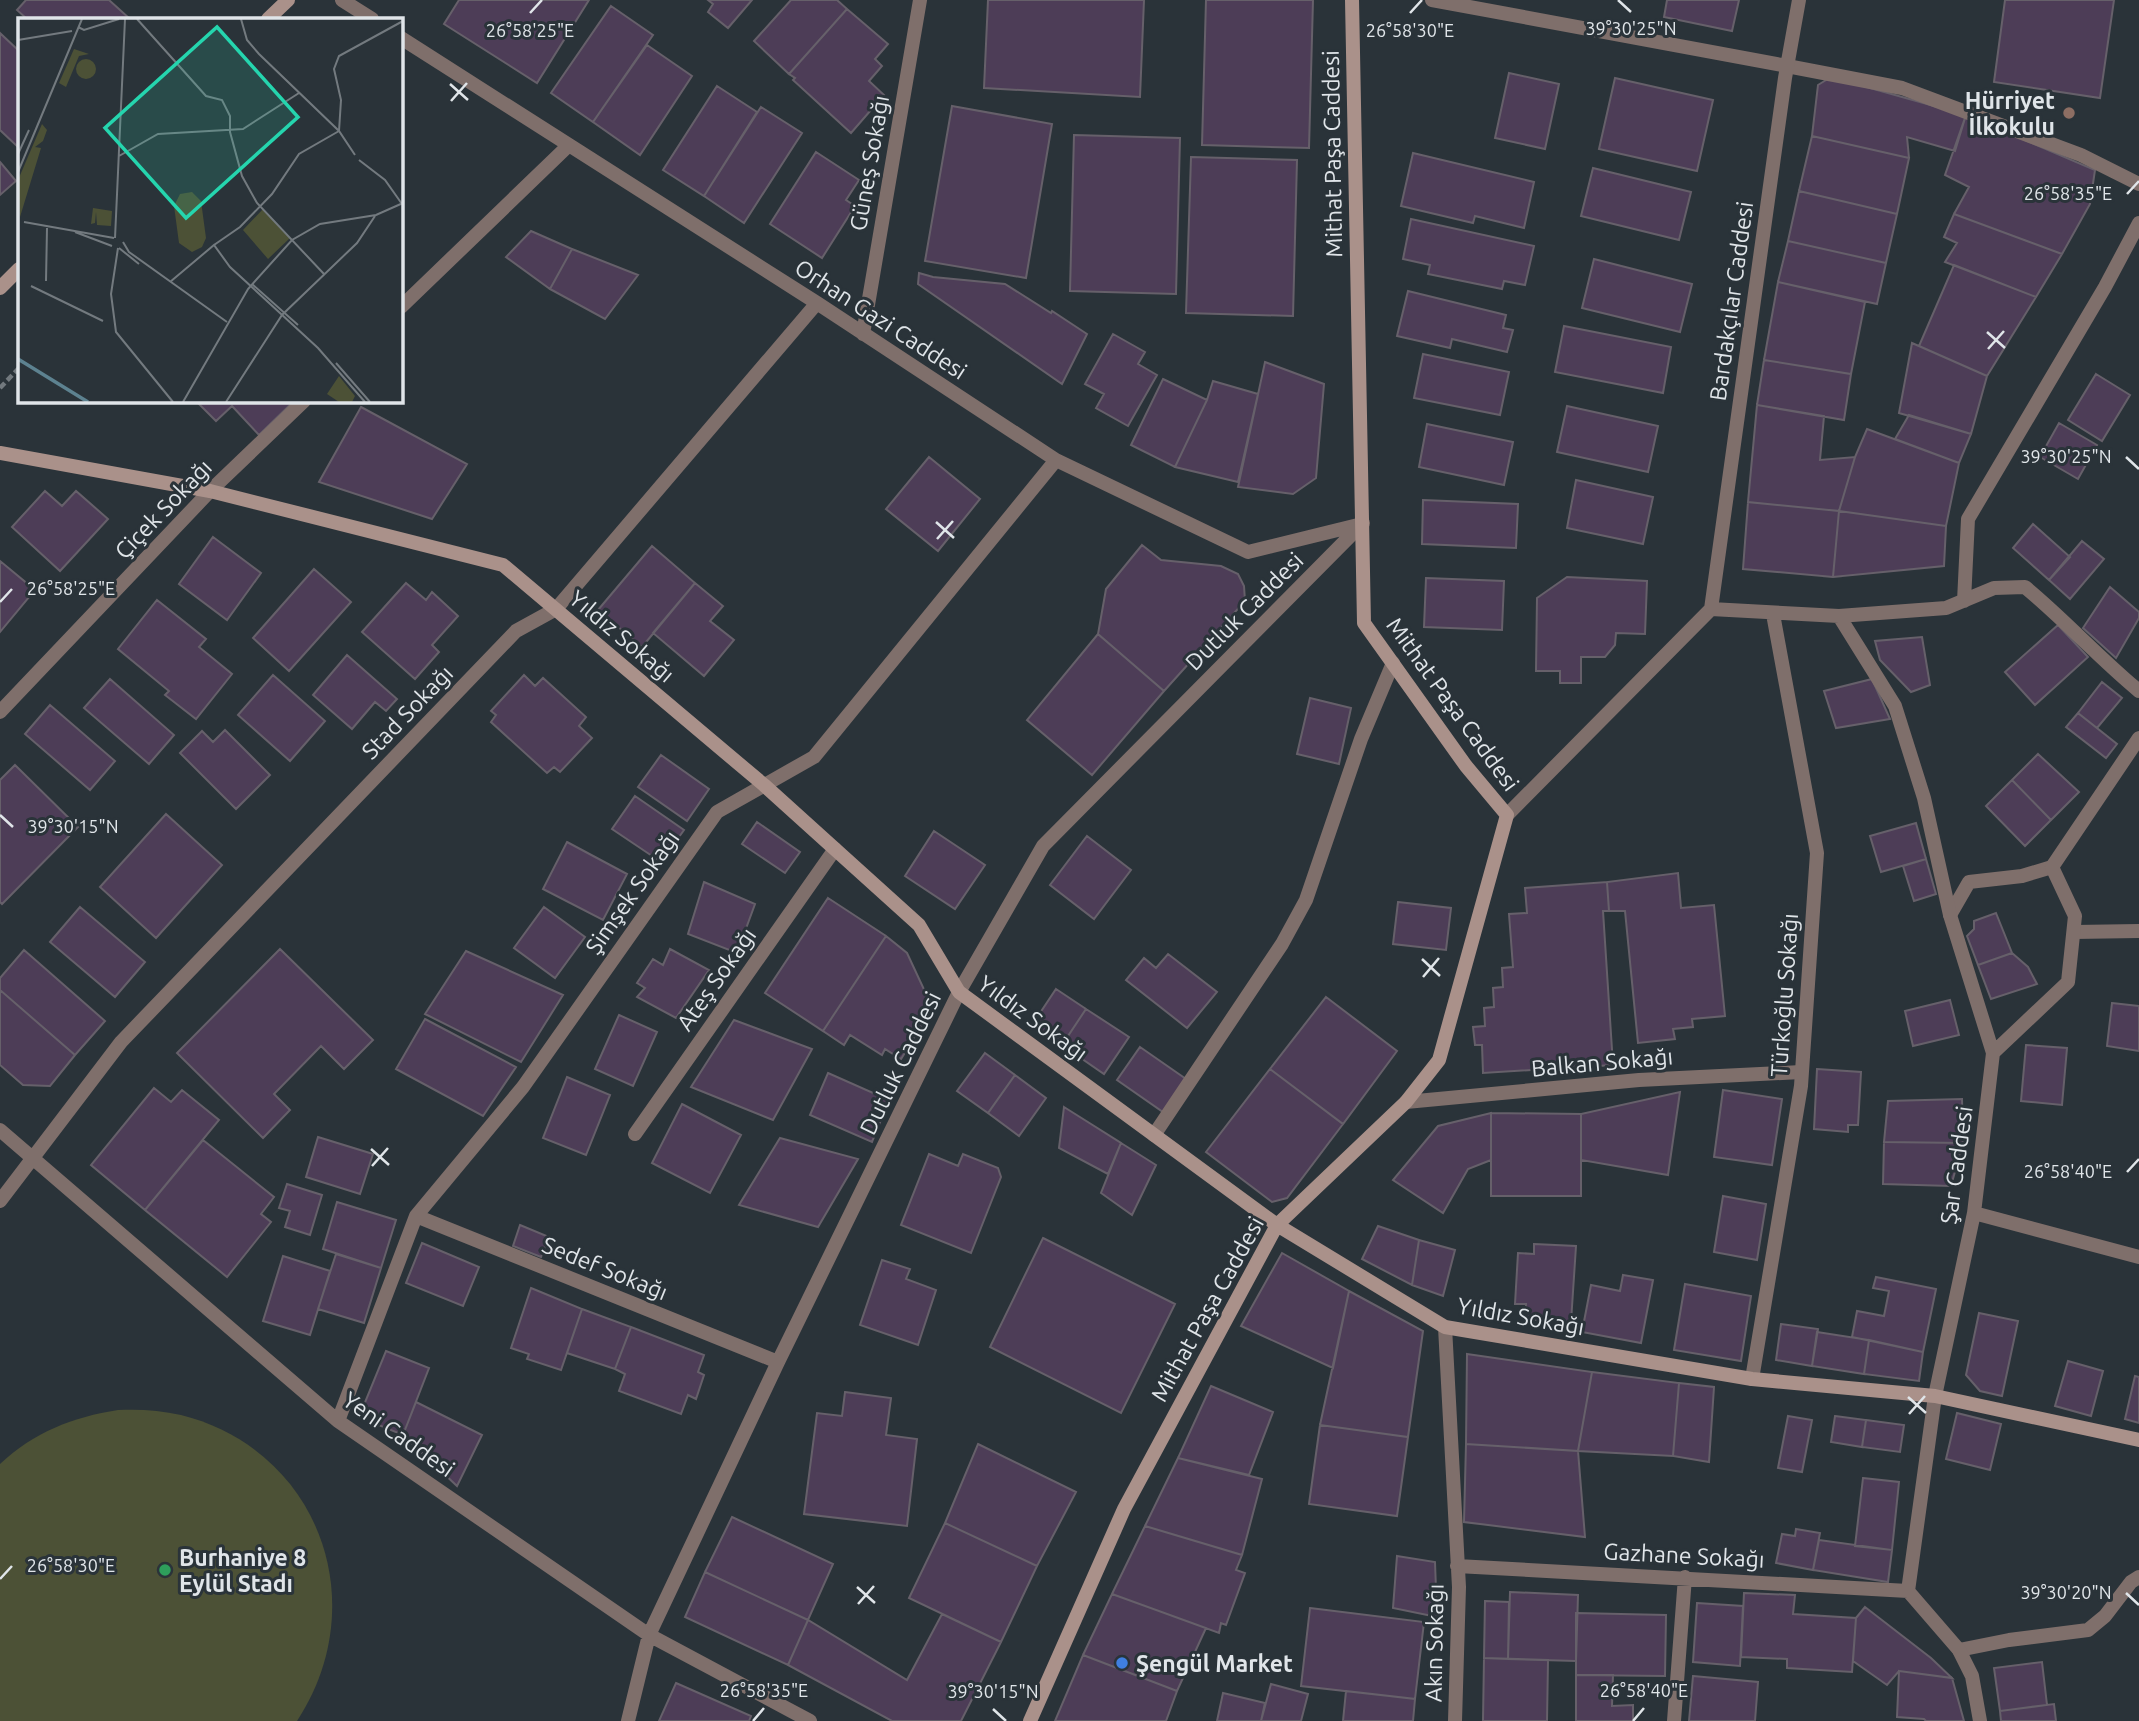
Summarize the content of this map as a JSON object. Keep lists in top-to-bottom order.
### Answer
{
  "streets": {
    "street": [
      "Mithat Paşa Caddesi",
      "Güneş Sokağı",
      "Bardakçılar Caddesi",
      "Orhan Gazi Caddesi",
      "Çiçek Sokağı",
      "Dutluk Caddesi",
      "Yıldız Sokağı",
      "Stad Sokağı",
      "Şimşek Sokağı",
      "Ateş Sokağı",
      "Türkoğlu Sokağı",
      "Balkan Sokağı",
      "Şar Caddesi",
      "Sedef Sokağı",
      "Yeni Caddesi",
      "Gazhane Sokağı",
      "Akın Sokağı"
    ]
  },
  "crossings": [
    ["Mithat Paşa Caddesi", "Orhan Gazi Caddesi"],
    ["Mithat Paşa Caddesi", "Dutluk Caddesi"],
    ["Mithat Paşa Caddesi", "Yıldız Sokağı"],
    ["Mithat Paşa Caddesi", "Balkan Sokağı"],
    ["Güneş Sokağı", "Orhan Gazi Caddesi"],
    ["Orhan Gazi Caddesi", "Dutluk Caddesi"],
    ["Orhan Gazi Caddesi", "Stad Sokağı"],
    ["Orhan Gazi Caddesi", "Şimşek Sokağı"],
    ["Çiçek Sokağı", "Yıldız Sokağı"],
    ["Dutluk Caddesi", "Yıldız Sokağı"],
    ["Dutluk Caddesi", "Sedef Sokağı"],
    ["Dutluk Caddesi", "Yeni Caddesi"],
    ["Yıldız Sokağı", "Stad Sokağı"],
    ["Yıldız Sokağı", "Şimşek Sokağı"],
    ["Yıldız Sokağı", "Ateş Sokağı"],
    ["Yıldız Sokağı", "Türkoğlu Sokağı"],
    ["Yıldız Sokağı", "Şar Caddesi"],
    ["Yıldız Sokağı", "Akın Sokağı"],
    ["Stad Sokağı", "Yeni Caddesi"],
    ["Şimşek Sokağı", "Sedef Sokağı"],
    ["Şimşek Sokağı", "Yeni Caddesi"],
    ["Türkoğlu Sokağı", "Balkan Sokağı"],
    ["Şar Caddesi", "Gazhane Sokağı"],
    ["Gazhane Sokağı", "Akın Sokağı"]
  ],
  "places": ["Hürriyet İlkokulu", "Burhaniye 8 Eylül Stadı", "Şengül Market"],
  "coordinates": [
    "39°30'25\"N",
    "26°58'25\"E",
    "26°58'30\"E",
    "26°58'35\"E",
    "39°30'15\"N",
    "26°58'40\"E",
    "39°30'20\"N"
  ]
}
